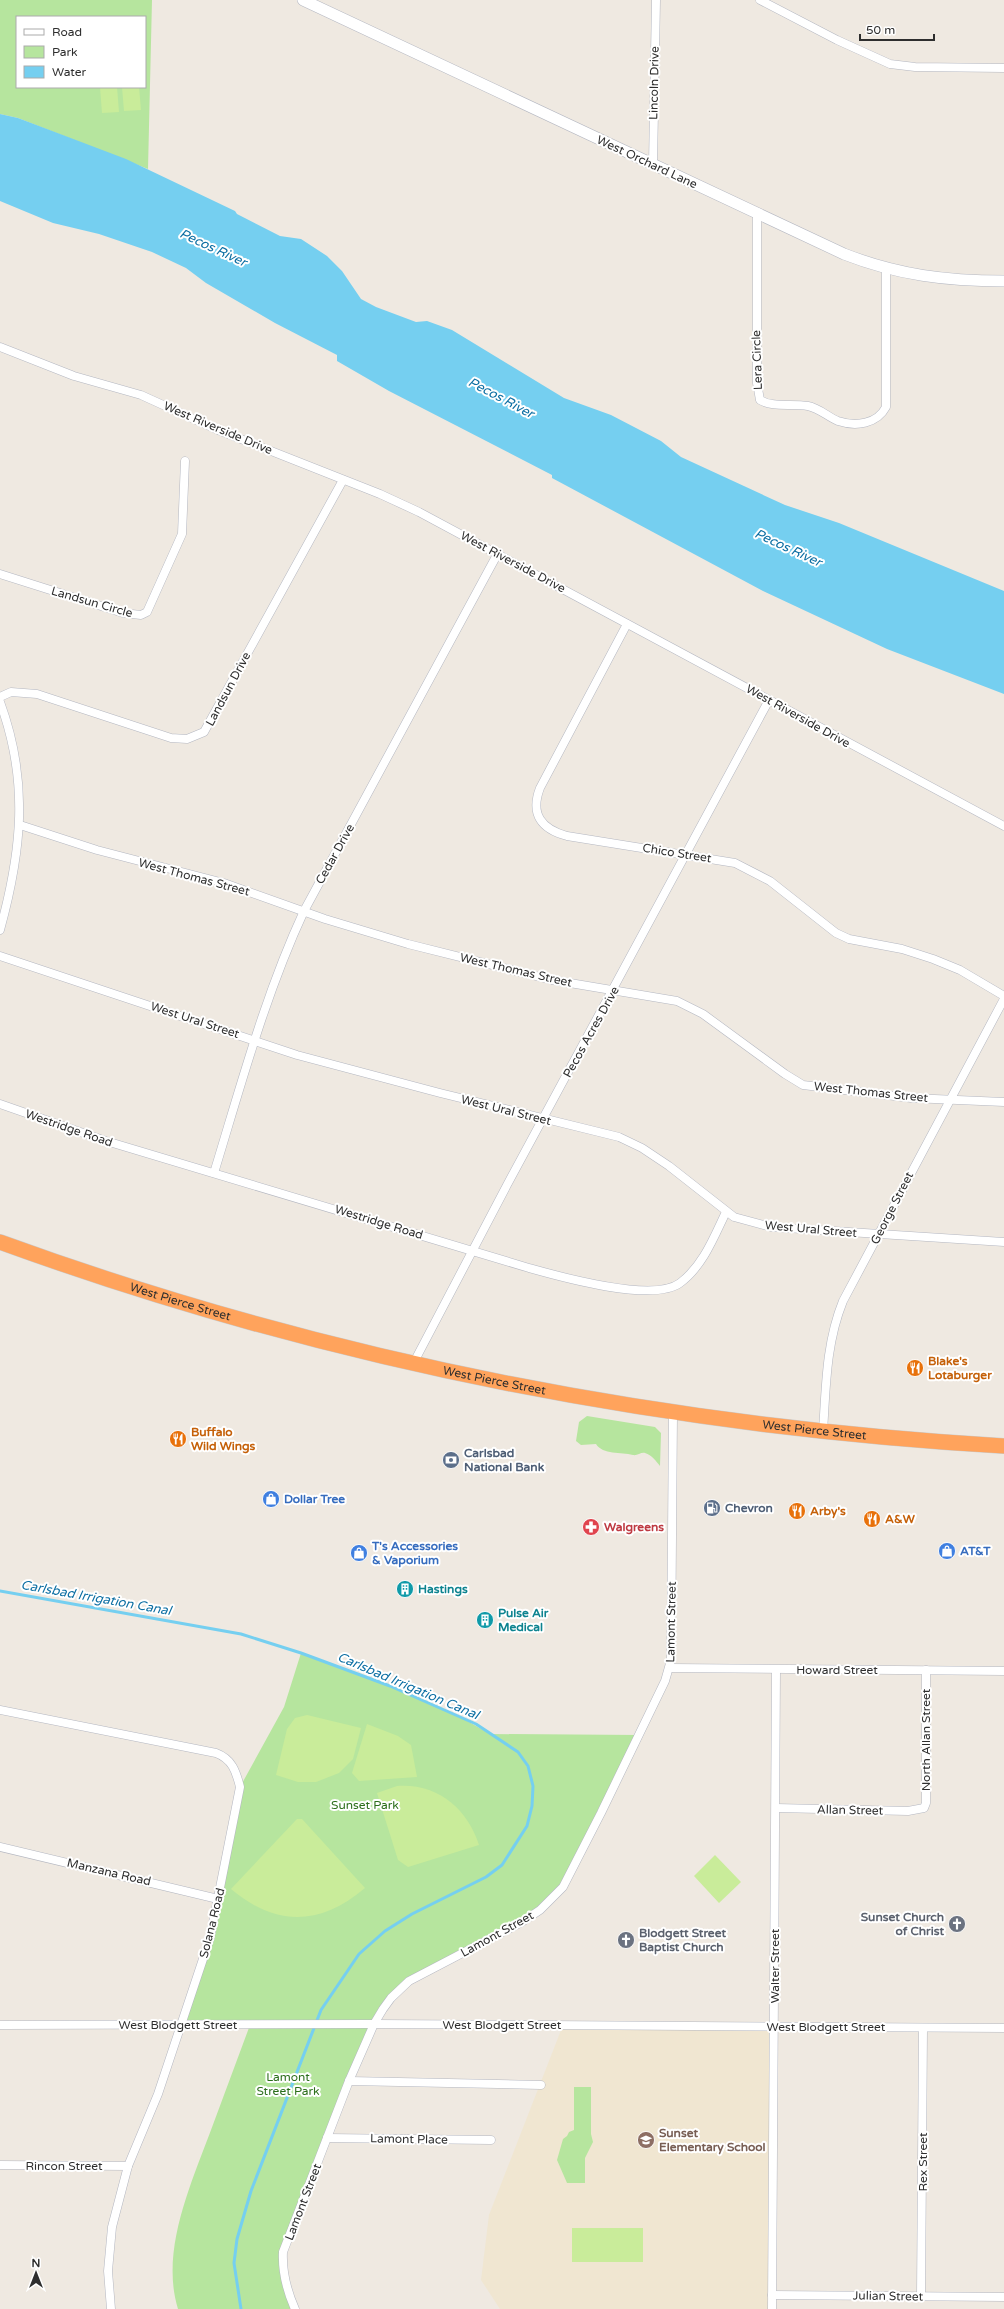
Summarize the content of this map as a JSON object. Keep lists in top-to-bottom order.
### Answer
{
  "streets": {
    "highway": ["West Pierce Street"],
    "street": [
      "Lincoln Drive",
      "West Orchard Lane",
      "Lera Circle",
      "West Riverside Drive",
      "Landsun Circle",
      "Landsun Drive",
      "Chico Street",
      "Cedar Drive",
      "West Thomas Street",
      "West Ural Street",
      "Pecos Acres Drive",
      "Westridge Road",
      "George Street",
      "Lamont Street",
      "Howard Street",
      "North Allan Street",
      "Allan Street",
      "Manzana Road",
      "Solana Road",
      "Walter Street",
      "West Blodgett Street",
      "Lamont Place",
      "Rex Street",
      "Rincon Street",
      "Julian Street"
    ]
  },
  "crossings": [
    ["Lincoln Drive", "West Orchard Lane"],
    ["West Orchard Lane", "Lera Circle"],
    ["West Riverside Drive", "Landsun Drive"],
    ["West Riverside Drive", "Chico Street"],
    ["West Riverside Drive", "Cedar Drive"],
    ["West Riverside Drive", "Pecos Acres Drive"],
    ["Chico Street", "Pecos Acres Drive"],
    ["Cedar Drive", "West Thomas Street"],
    ["Cedar Drive", "West Ural Street"],
    ["Cedar Drive", "Westridge Road"],
    ["West Thomas Street", "Pecos Acres Drive"],
    ["West Thomas Street", "George Street"],
    ["West Ural Street", "Pecos Acres Drive"],
    ["West Ural Street", "Westridge Road"],
    ["West Ural Street", "George Street"],
    ["Pecos Acres Drive", "Westridge Road"],
    ["Pecos Acres Drive", "West Pierce Street"],
    ["George Street", "West Pierce Street"],
    ["West Pierce Street", "Lamont Street"],
    ["Lamont Street", "Howard Street"],
    ["Lamont Street", "West Blodgett Street"],
    ["Lamont Street", "Lamont Place"],
    ["Howard Street", "North Allan Street"],
    ["Howard Street", "Walter Street"],
    ["North Allan Street", "Allan Street"],
    ["Allan Street", "Walter Street"],
    ["Manzana Road", "Solana Road"],
    ["Solana Road", "West Blodgett Street"],
    ["Solana Road", "Rincon Street"],
    ["Walter Street", "West Blodgett Street"],
    ["Walter Street", "Julian Street"],
    ["West Blodgett Street", "Rex Street"],
    ["Rex Street", "Julian Street"]
  ],
  "water": ["Pecos River", "Carlsbad Irrigation Canal"],
  "parks": ["Sunset Park", "Lamont Street Park"],
  "places": {
    "restaurant": [
      "Blake's Lotaburger",
      "Buffalo Wild Wings",
      "Arby's",
      "A&W"
    ],
    "bank": ["Carlsbad National Bank"],
    "shop": ["Dollar Tree", "AT&T", "T's Accessories & Vaporium"],
    "fuel station": ["Chevron"],
    "pharmacy": ["Walgreens"],
    "building": ["Hastings", "Pulse Air Medical"],
    "church": ["Sunset Church of Christ", "Blodgett Street Baptist Church"],
    "school or university": ["Sunset Elementary School"]
  },
  "legend": ["Road", "Park", "Water"],
  "scale_bar": "50 m",
  "north": "top"
}
